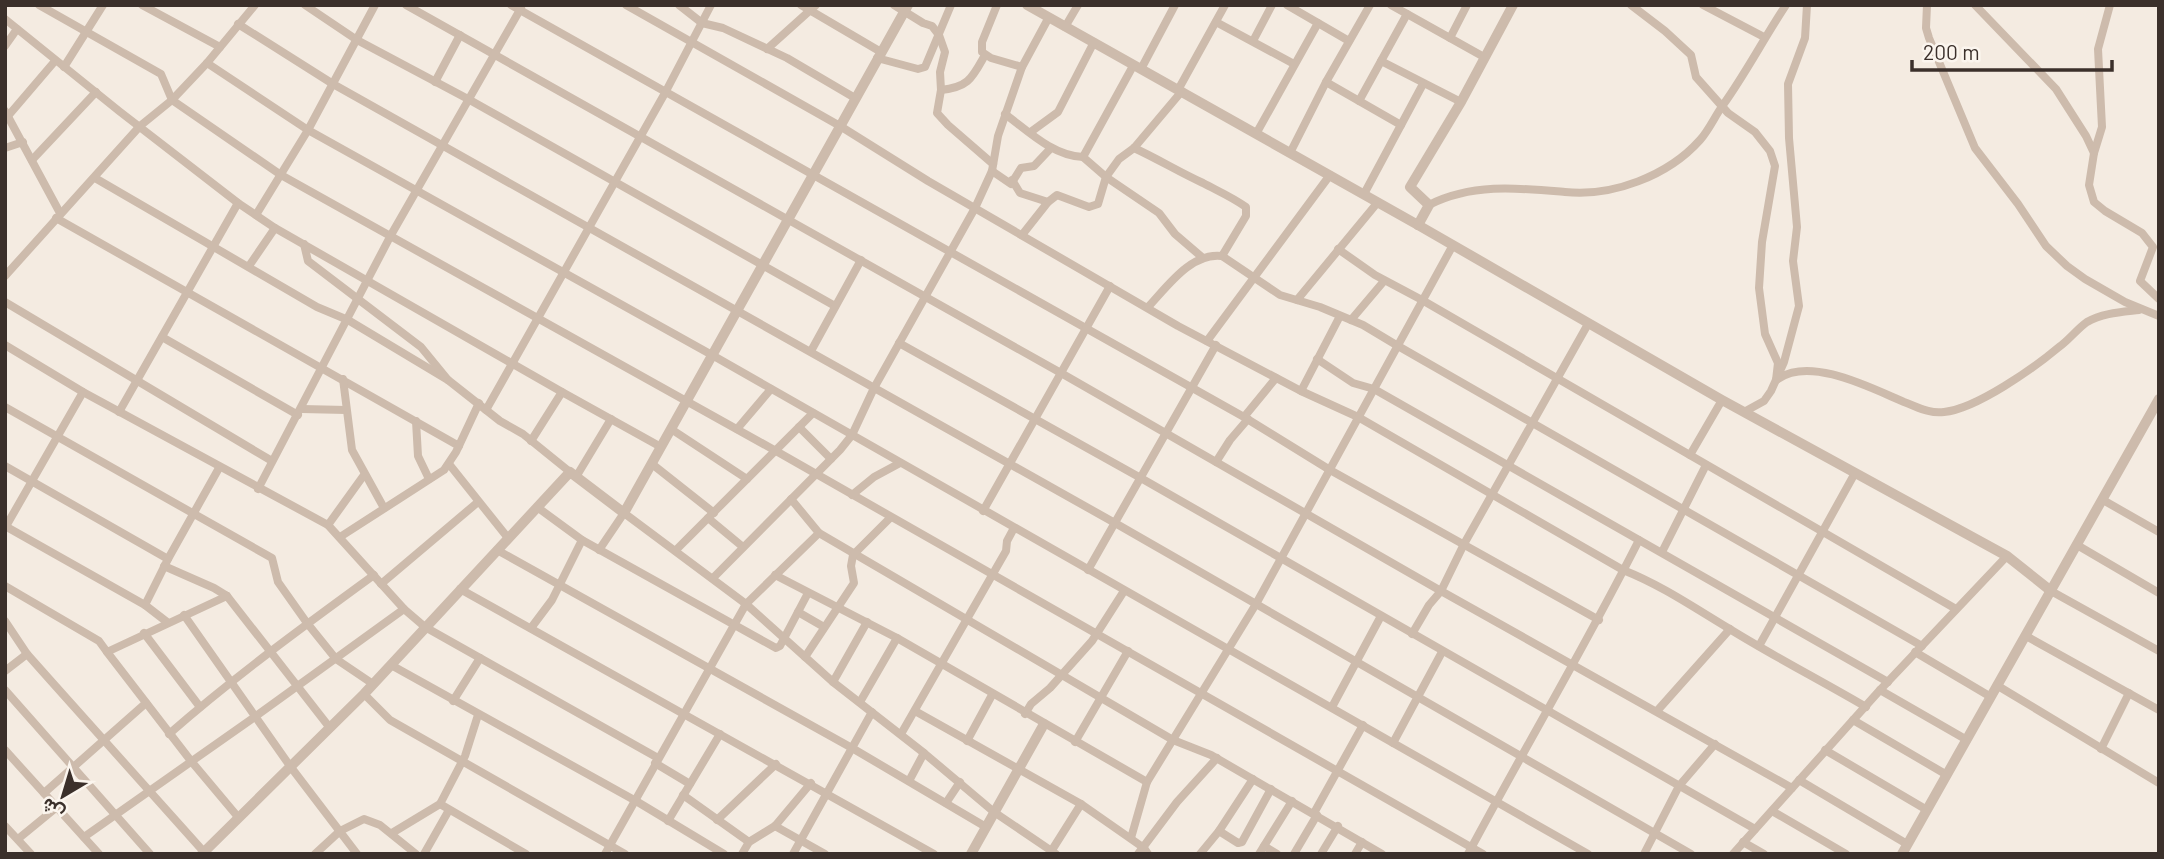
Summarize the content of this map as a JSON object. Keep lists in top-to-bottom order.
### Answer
{
  "scale_bar": "200 m",
  "north": "bottom left"
}
